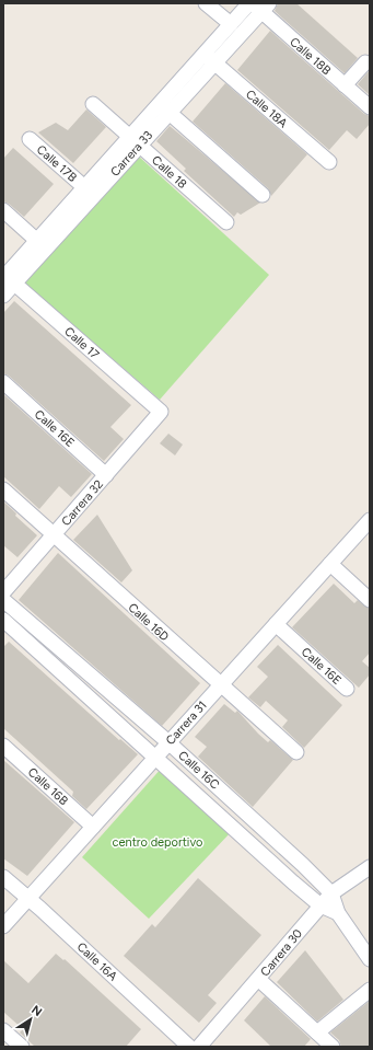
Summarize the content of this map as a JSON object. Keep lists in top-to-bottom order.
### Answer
{
  "streets": {
    "street": [
      "Calle 18B",
      "Calle 18A",
      "Carrera 33",
      "Calle 17B",
      "Calle 18",
      "Calle 17",
      "Calle 16E",
      "Carrera 32",
      "Calle 16D",
      "Carrera 31",
      "Calle 16C",
      "Calle 16B",
      "Carrera 30",
      "Calle 16A"
    ]
  },
  "crossings": [
    ["Calle 18B", "Carrera 33"],
    ["Calle 18A", "Carrera 33"],
    ["Carrera 33", "Calle 17B"],
    ["Carrera 33", "Calle 18"],
    ["Carrera 33", "Calle 17"],
    ["Calle 17", "Carrera 32"],
    ["Calle 16E", "Carrera 32"],
    ["Calle 16E", "Carrera 31"],
    ["Carrera 32", "Calle 16D"],
    ["Calle 16D", "Carrera 31"],
    ["Carrera 31", "Calle 16C"],
    ["Carrera 31", "Calle 16B"],
    ["Carrera 31", "Calle 16A"],
    ["Calle 16C", "Carrera 30"]
  ],
  "parks": ["centro deportivo"],
  "north": "top right"
}
